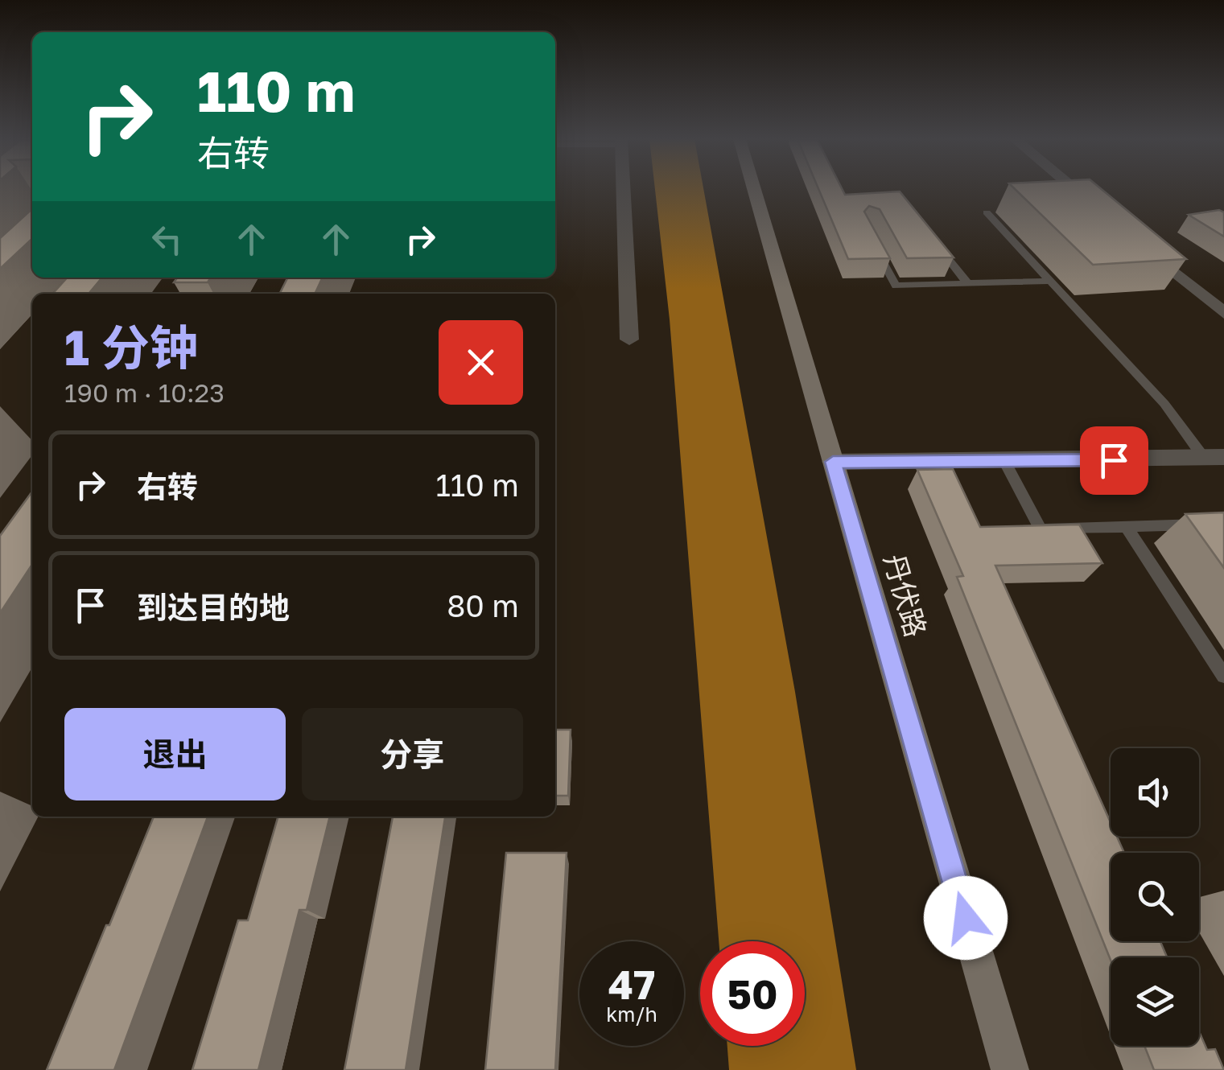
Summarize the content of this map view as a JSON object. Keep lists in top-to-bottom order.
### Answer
{
  "streets": {
    "main road": ["丹伏路"]
  },
  "page": {
    "turn": ["110 m", "右转"],
    "heading": ["1 分钟", "190 m · 10:23"],
    "list": [
      {
        "name": "右转",
        "value": "110 m"
      },
      {
        "name": "到达目的地",
        "value": "80 m"
      }
    ],
    "buttons": ["退出", "分享"],
    "speed": "47 km/h",
    "limit": "50"
  }
}
